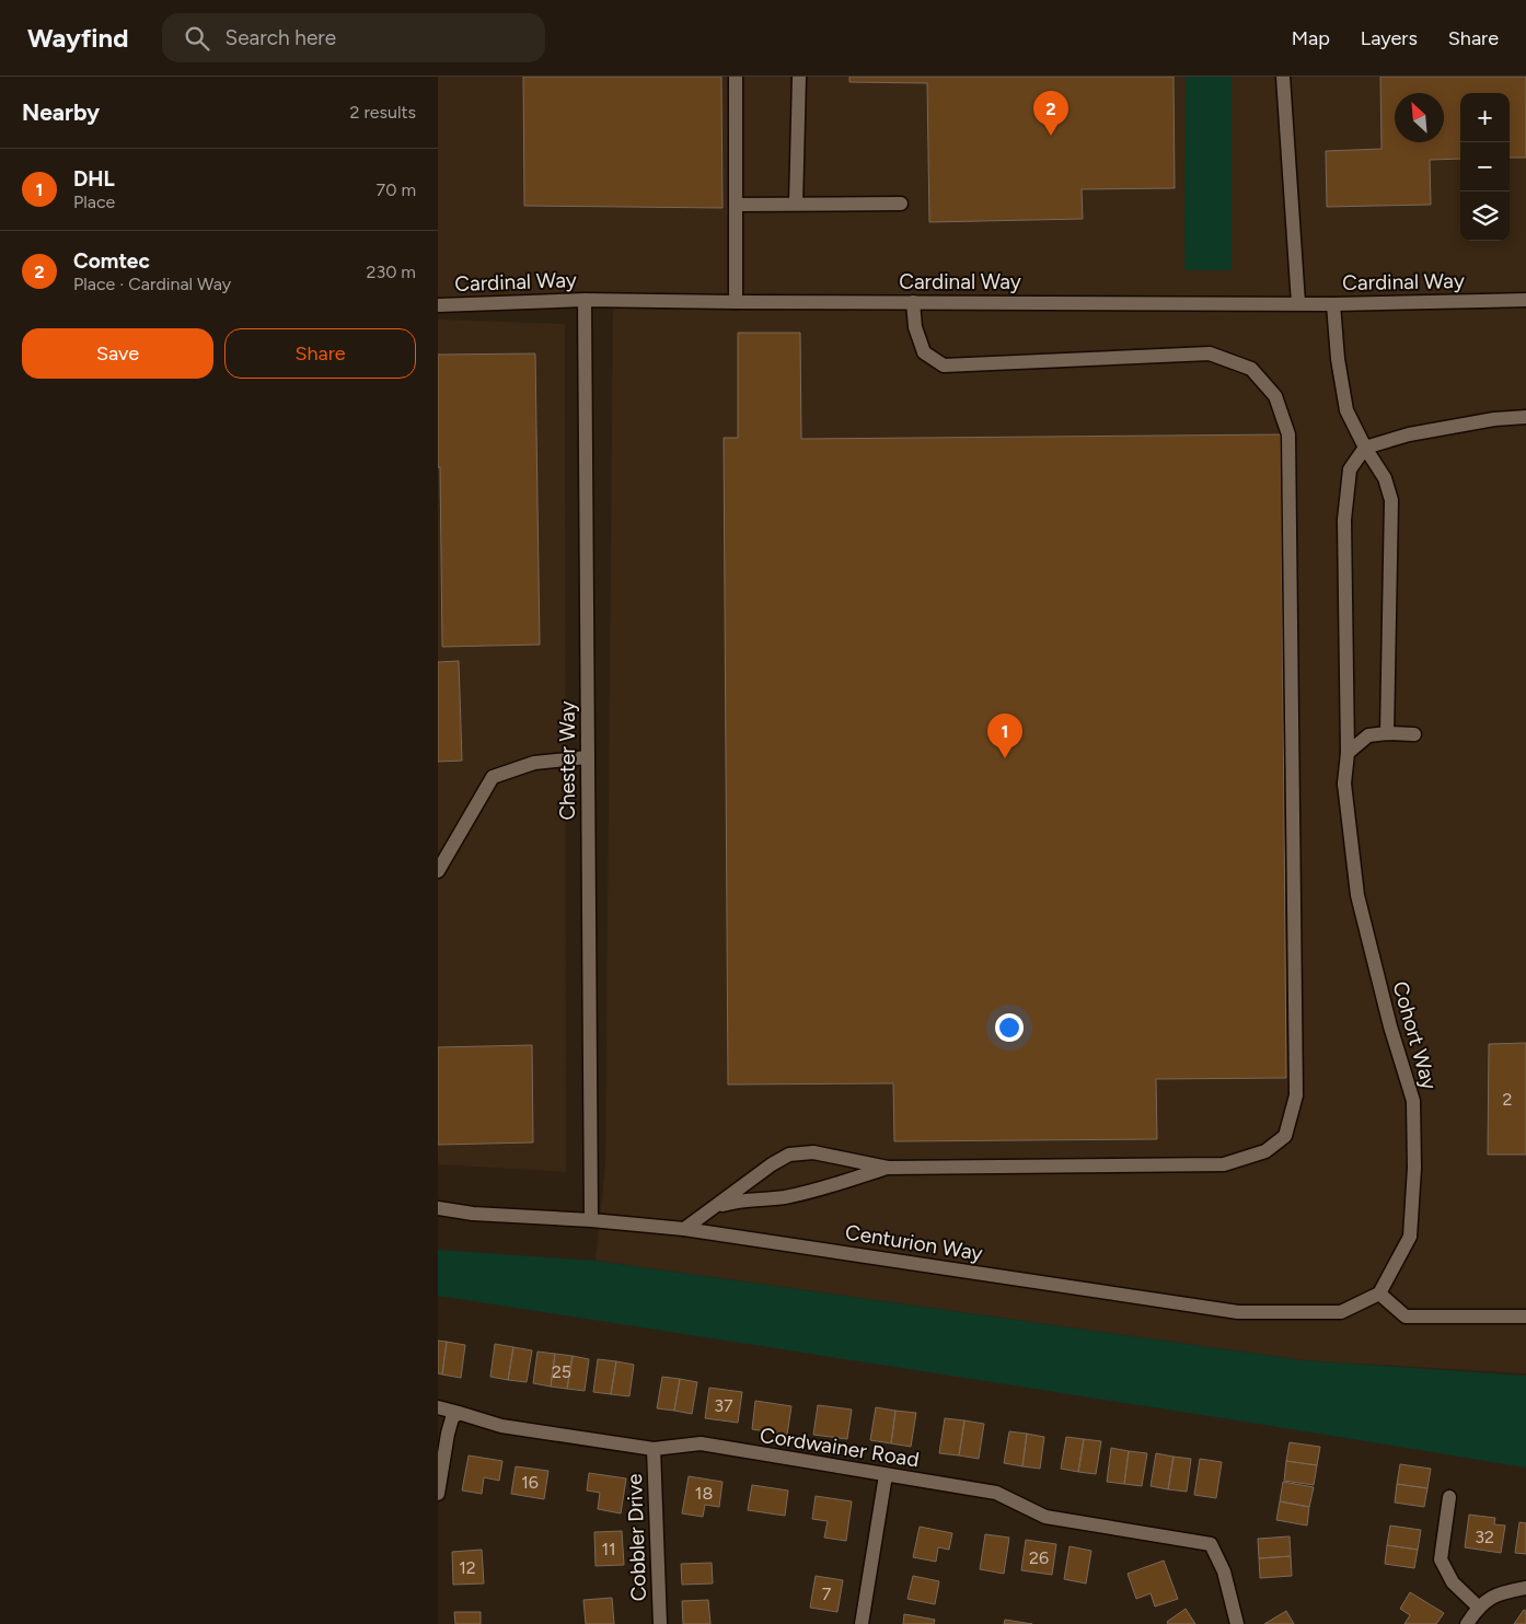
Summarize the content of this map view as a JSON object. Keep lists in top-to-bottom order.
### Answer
{
  "streets": {
    "street": [
      "Cardinal Way",
      "Chester Way",
      "Cohort Way",
      "Centurion Way",
      "Cordwainer Road",
      "Cobbler Drive"
    ]
  },
  "crossings": [
    ["Cardinal Way", "Chester Way"],
    ["Chester Way", "Centurion Way"],
    ["Cohort Way", "Centurion Way"],
    ["Cordwainer Road", "Cobbler Drive"]
  ],
  "house_numbers": [
    "2",
    "25",
    "37",
    "16",
    "18",
    "32",
    "11",
    "26",
    "12",
    "7"
  ],
  "north": "top left",
  "page": {
    "header": "Wayfind",
    "search": "Search here",
    "nav": ["Map", "Layers", "Share"],
    "heading": ["Nearby", "2 results"],
    "pins": ["2", "1"],
    "map_buttons": ["+", "−"],
    "list": [
      {
        "mark": "1",
        "name": "DHL",
        "note": "Place",
        "value": "70 m"
      },
      {
        "mark": "2",
        "name": "Comtec",
        "note": "Place · Cardinal Way",
        "value": "230 m"
      }
    ],
    "buttons": ["Save", "Share"]
  }
}
